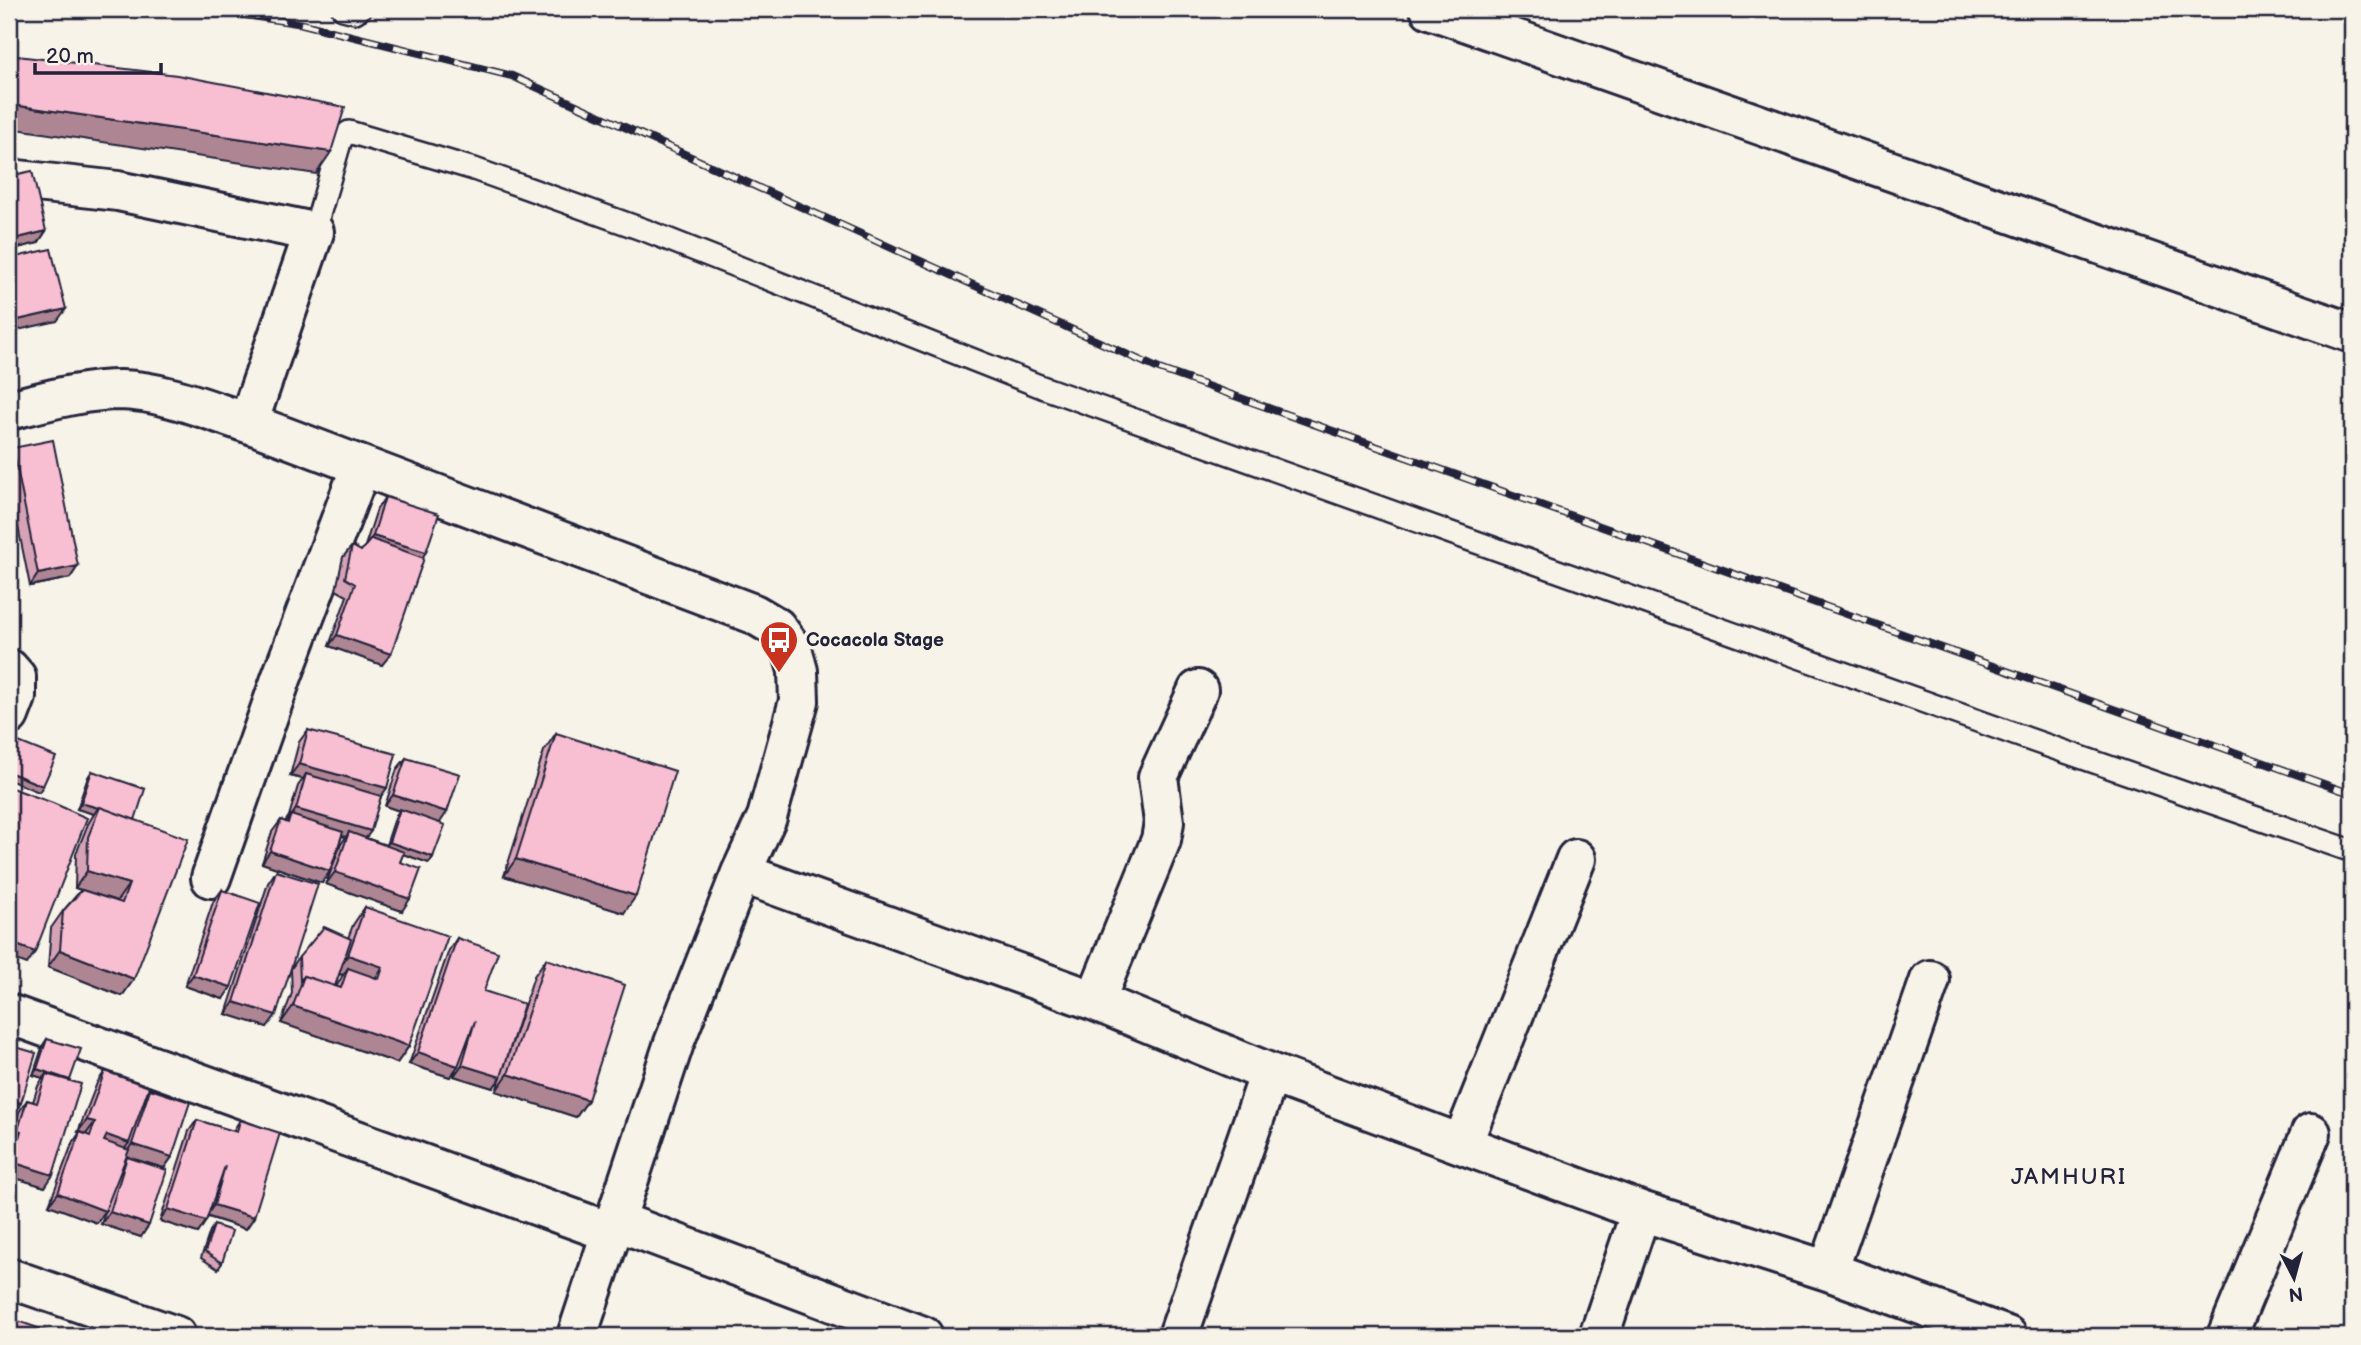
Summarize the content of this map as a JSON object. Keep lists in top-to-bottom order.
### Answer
{
  "districts": ["JAMHURI"],
  "places": {
    "bus stop": ["Cocacola Stage"]
  },
  "scale_bar": "20 m",
  "north": "bottom"
}
